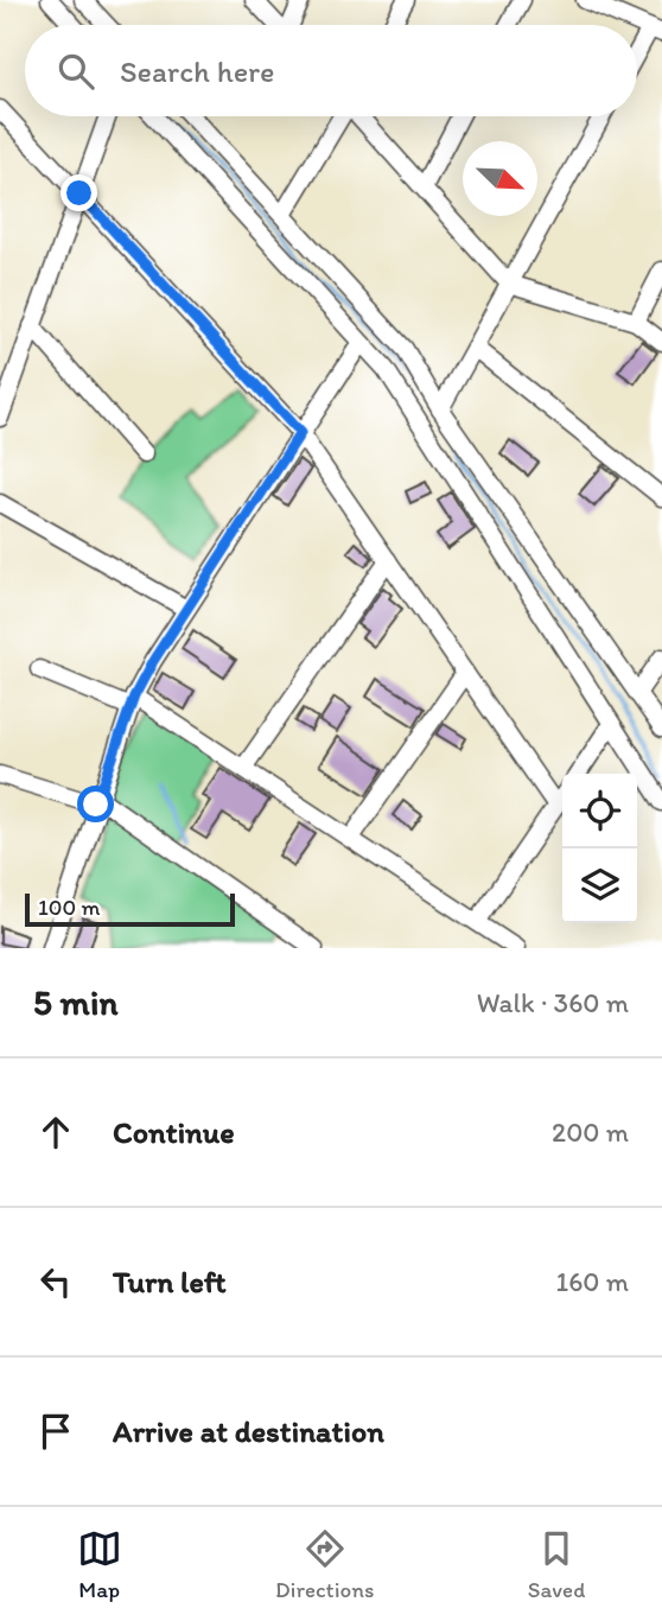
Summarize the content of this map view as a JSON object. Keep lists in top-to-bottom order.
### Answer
{
  "scale_bar": "100 m",
  "north": "bottom right",
  "page": {
    "search": "Search here",
    "scale": "100 m",
    "heading": ["5 min", "Walk · 360 m"],
    "list": [
      ["Continue", "200 m"],
      ["Turn left", "160 m"],
      "Arrive at destination"
    ],
    "nav": ["Map", "Directions", "Saved"]
  }
}
